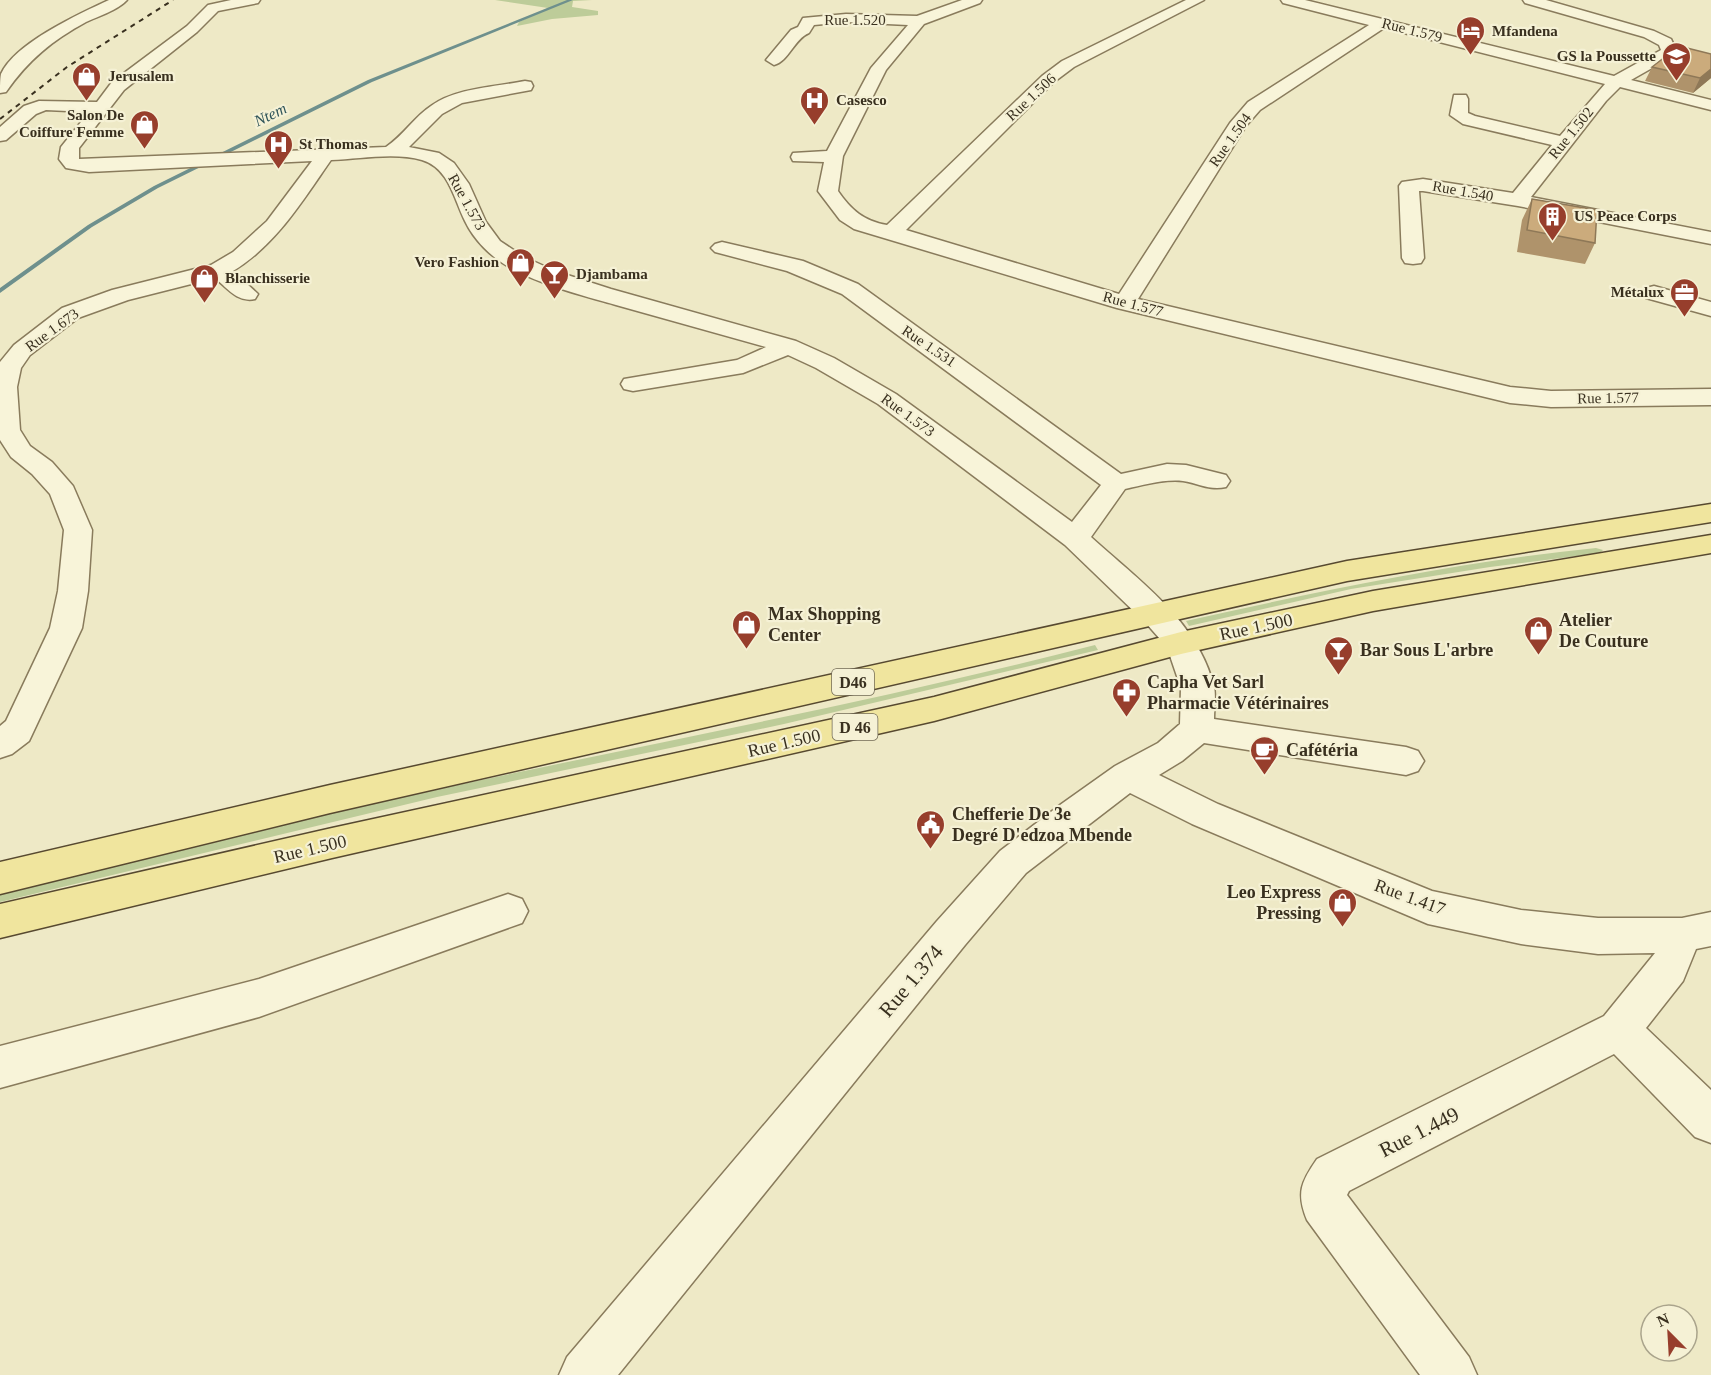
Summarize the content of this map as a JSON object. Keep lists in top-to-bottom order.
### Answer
{
  "streets": {
    "main road": ["Rue 1.500", "D46", "D 46"],
    "street": [
      "Rue 1.520",
      "Rue 1.579",
      "Rue 1.506",
      "Rue 1.502",
      "Rue 1.504",
      "Rue 1.540",
      "Rue 1.573",
      "Rue 1.577",
      "Rue 1.673",
      "Rue 1.531",
      "Rue 1.417",
      "Rue 1.374",
      "Rue 1.449"
    ]
  },
  "crossings": [
    ["Rue 1.520", "Rue 1.577"],
    ["Rue 1.579", "Rue 1.502"],
    ["Rue 1.579", "Rue 1.504"],
    ["Rue 1.506", "Rue 1.577"],
    ["Rue 1.502", "Rue 1.540"],
    ["Rue 1.504", "Rue 1.577"],
    ["Rue 1.573", "Rue 1.673"],
    ["Rue 1.573", "Rue 1.500"],
    ["Rue 1.417", "Rue 1.374"],
    ["Rue 1.417", "Rue 1.449"]
  ],
  "water": ["Ntem"],
  "places": {
    "hotel": ["Mfandena"],
    "school or university": ["GS la Poussette"],
    "shop": [
      "Jerusalem",
      "Salon De Coiffure Femme",
      "Vero Fashion",
      "Blanchisserie",
      "Max Shopping Center",
      "Atelier De Couture",
      "Leo Express Pressing"
    ],
    "hospital": ["Casesco", "St Thomas"],
    "building": ["US Peace Corps"],
    "bar": ["Djambama", "Bar Sous L'arbre"],
    "office": ["Métalux"],
    "pharmacy": ["Capha Vet Sarl Pharmacie Vétérinaires"],
    "cafe": ["Cafétéria"],
    "public building": ["Chefferie De 3e Degré D'edzoa Mbende"]
  },
  "north": "top left"
}
